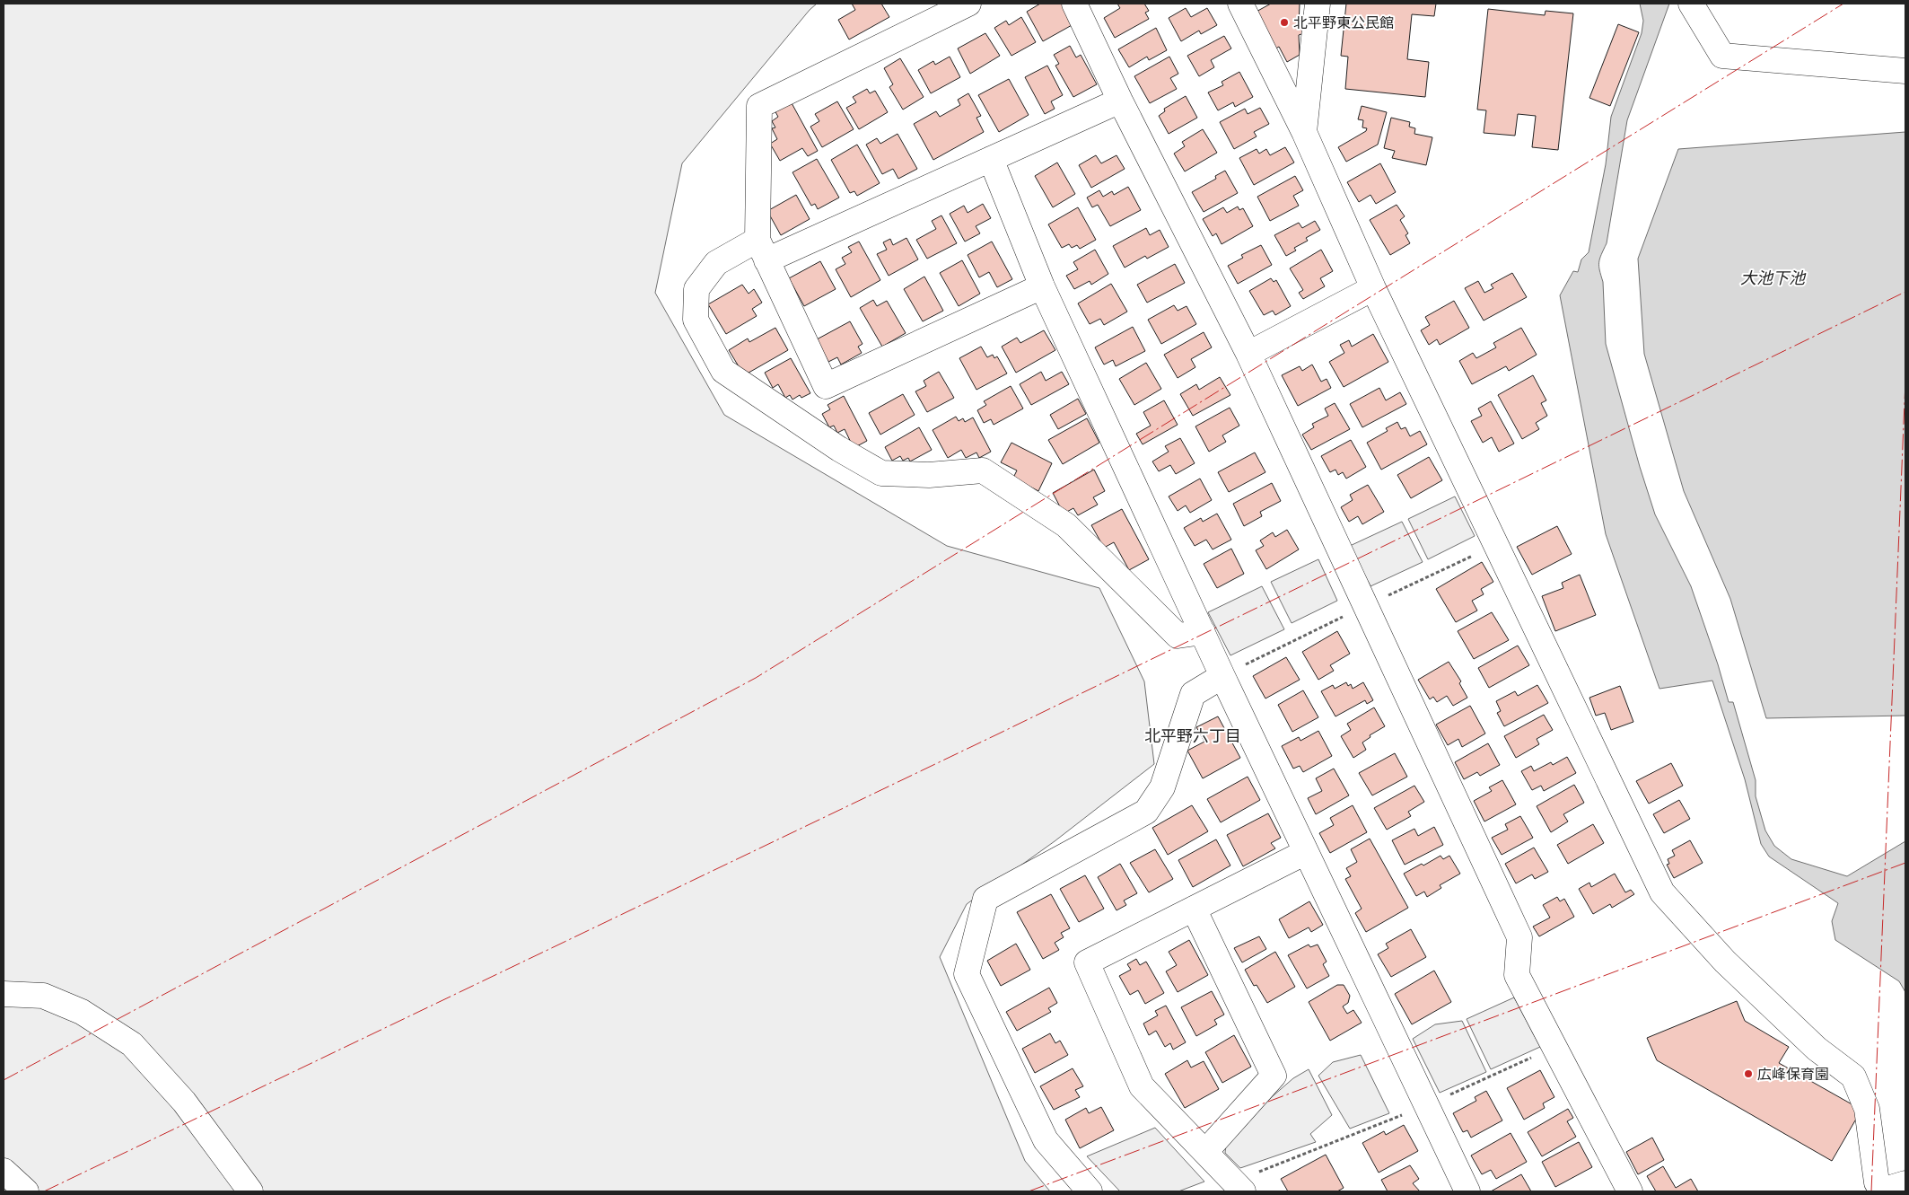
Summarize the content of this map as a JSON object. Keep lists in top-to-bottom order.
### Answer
{
  "districts": ["北平野六丁目"],
  "water": ["大池下池"],
  "places": ["北平野東公民館", "広峰保育園"]
}
